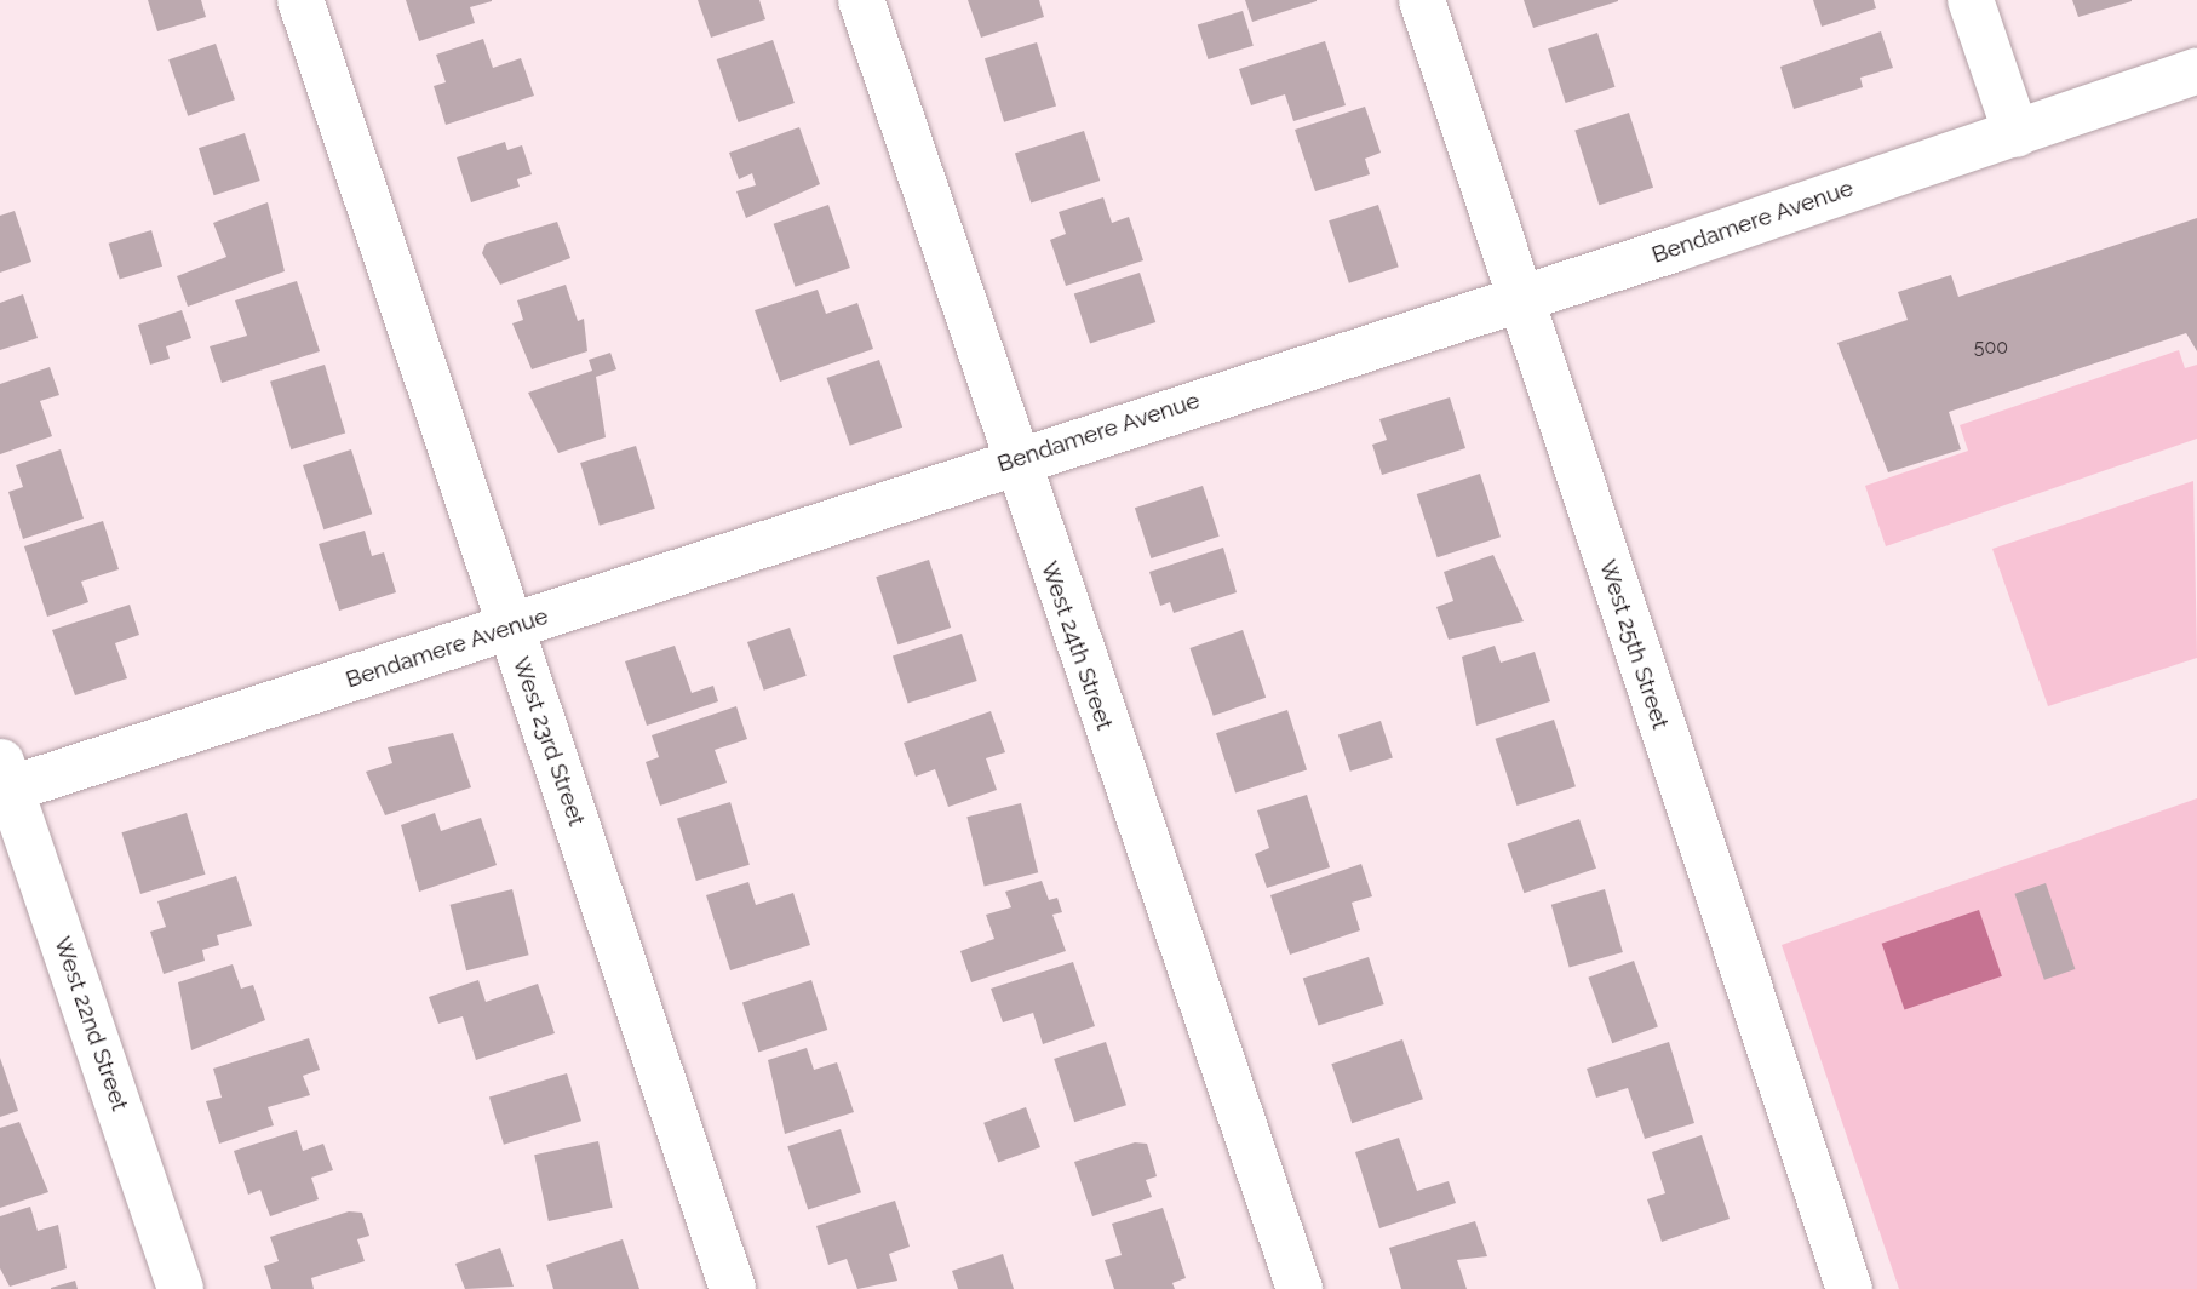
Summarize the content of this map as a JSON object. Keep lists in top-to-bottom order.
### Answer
{
  "streets": {
    "street": [
      "Bendamere Avenue",
      "West 25th Street",
      "West 24th Street",
      "West 23rd Street",
      "West 22nd Street"
    ]
  },
  "crossings": [
    ["Bendamere Avenue", "West 25th Street"],
    ["Bendamere Avenue", "West 24th Street"],
    ["Bendamere Avenue", "West 23rd Street"],
    ["Bendamere Avenue", "West 22nd Street"]
  ],
  "house_numbers": ["500"]
}
